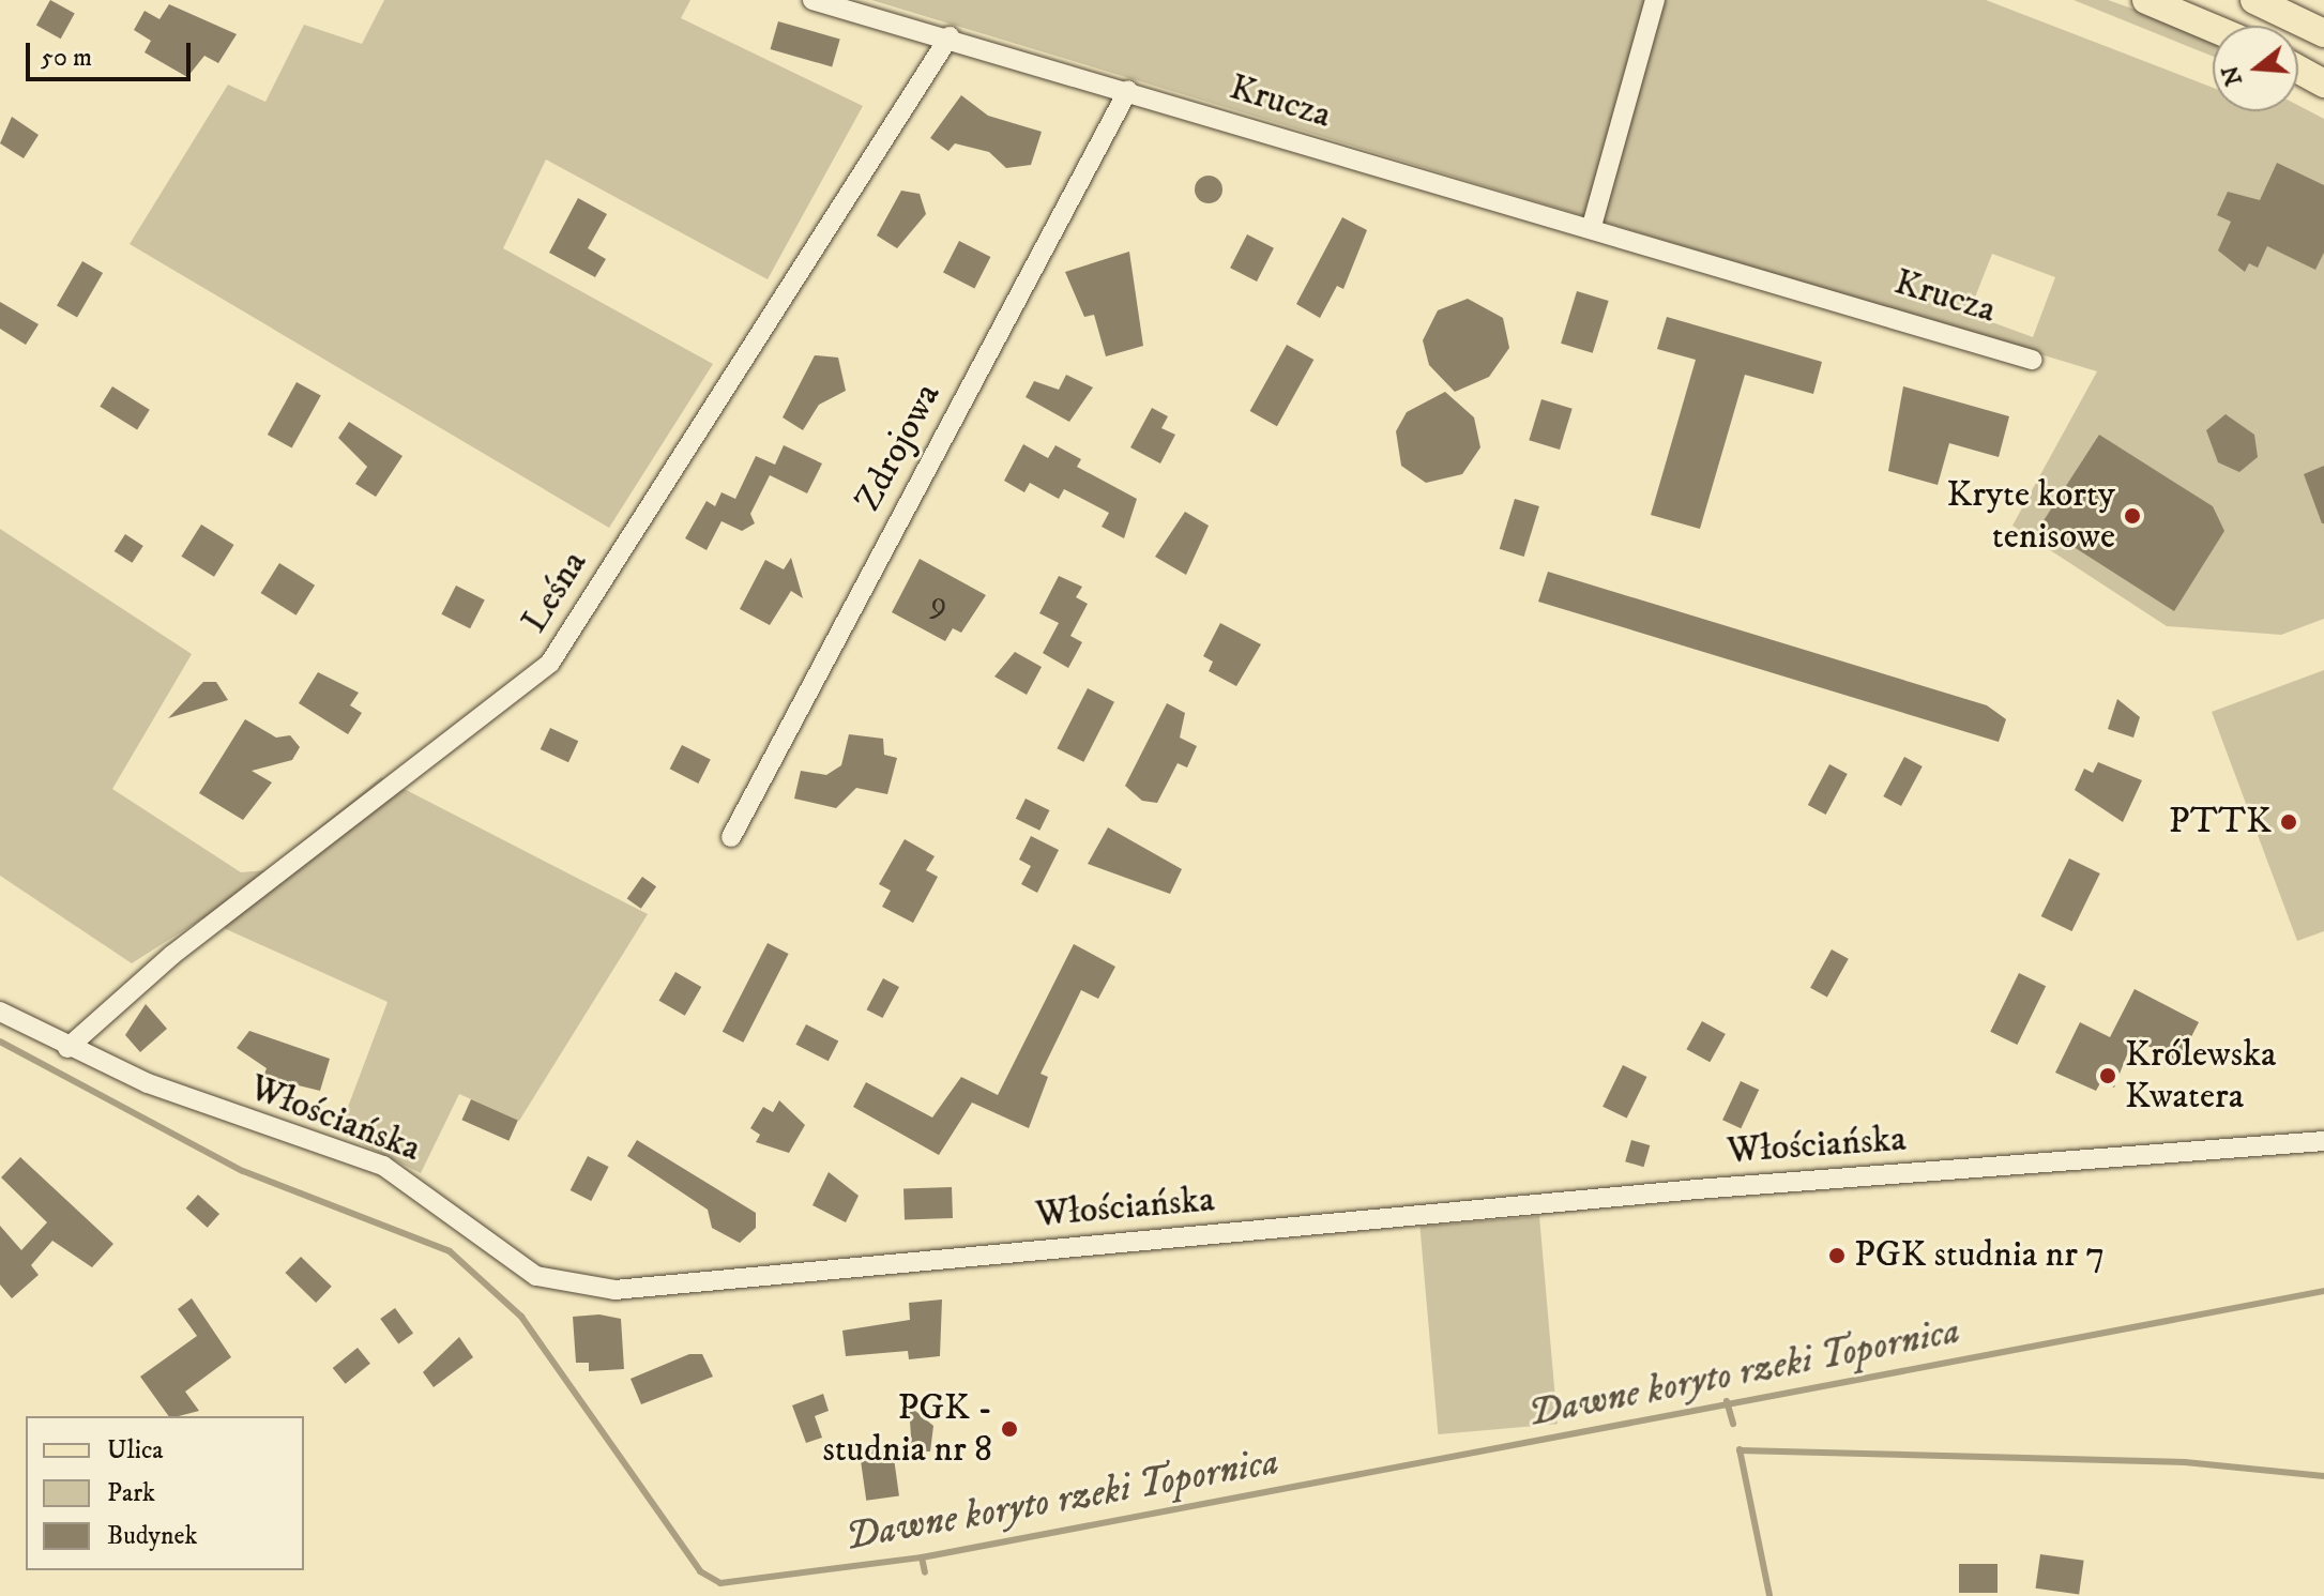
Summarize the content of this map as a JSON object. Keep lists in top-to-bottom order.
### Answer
{
  "streets": {
    "street": [
      "Krucza",
      "Zdrojowa",
      "Leśna",
      "Włościańska"
    ]
  },
  "crossings": [
    ["Krucza", "Zdrojowa"],
    ["Krucza", "Leśna"],
    ["Leśna", "Włościańska"]
  ],
  "water": ["Dawne koryto rzeki Topornica"],
  "places": [
    "Kryte korty tenisowe",
    "PTTK",
    "Królewska Kwatera",
    "PGK studnia nr 7",
    "PGK - studnia nr 8"
  ],
  "house_numbers": ["9"],
  "legend": ["Ulica", "Park", "Budynek"],
  "scale_bar": "50 m",
  "north": "left"
}
